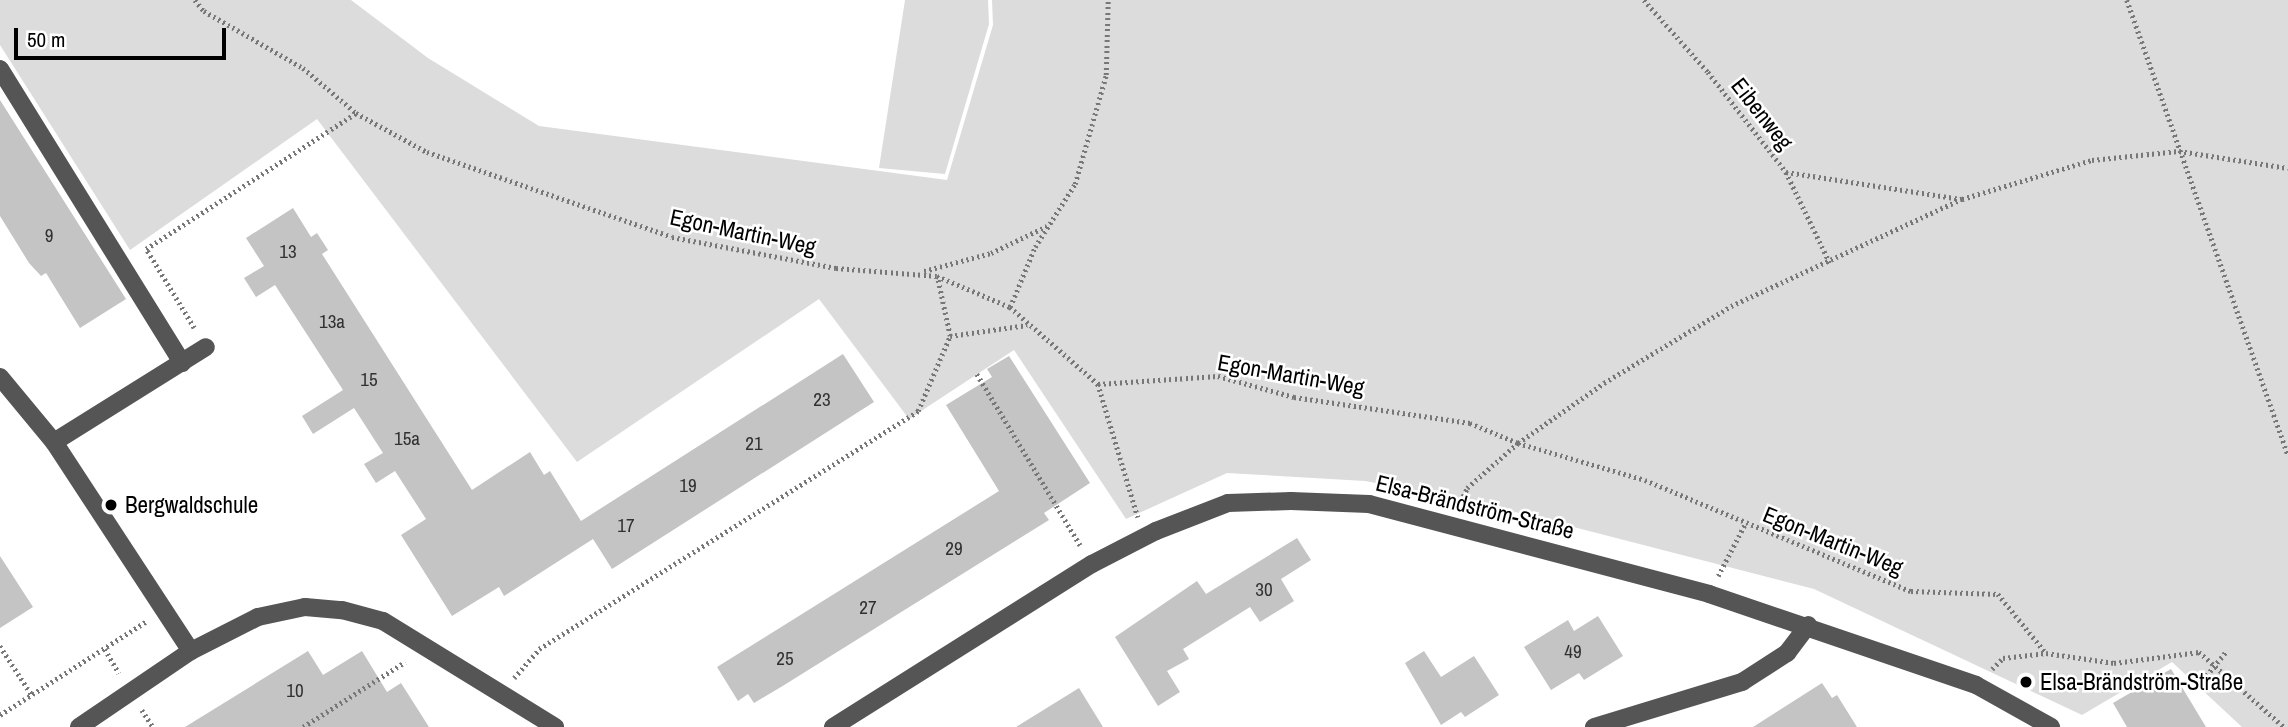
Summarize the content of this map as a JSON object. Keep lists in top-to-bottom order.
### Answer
{
  "streets": {
    "street": ["Elsa-Brändström-Straße"],
    "path": ["Eibenweg", "Egon-Martin-Weg"]
  },
  "places": ["Bergwaldschule", "Elsa-Brändström-Straße"],
  "house_numbers": [
    "9",
    "13",
    "13a",
    "15",
    "23",
    "15a",
    "21",
    "19",
    "17",
    "29",
    "30",
    "27",
    "49",
    "25",
    "10"
  ],
  "scale_bar": "50 m"
}
